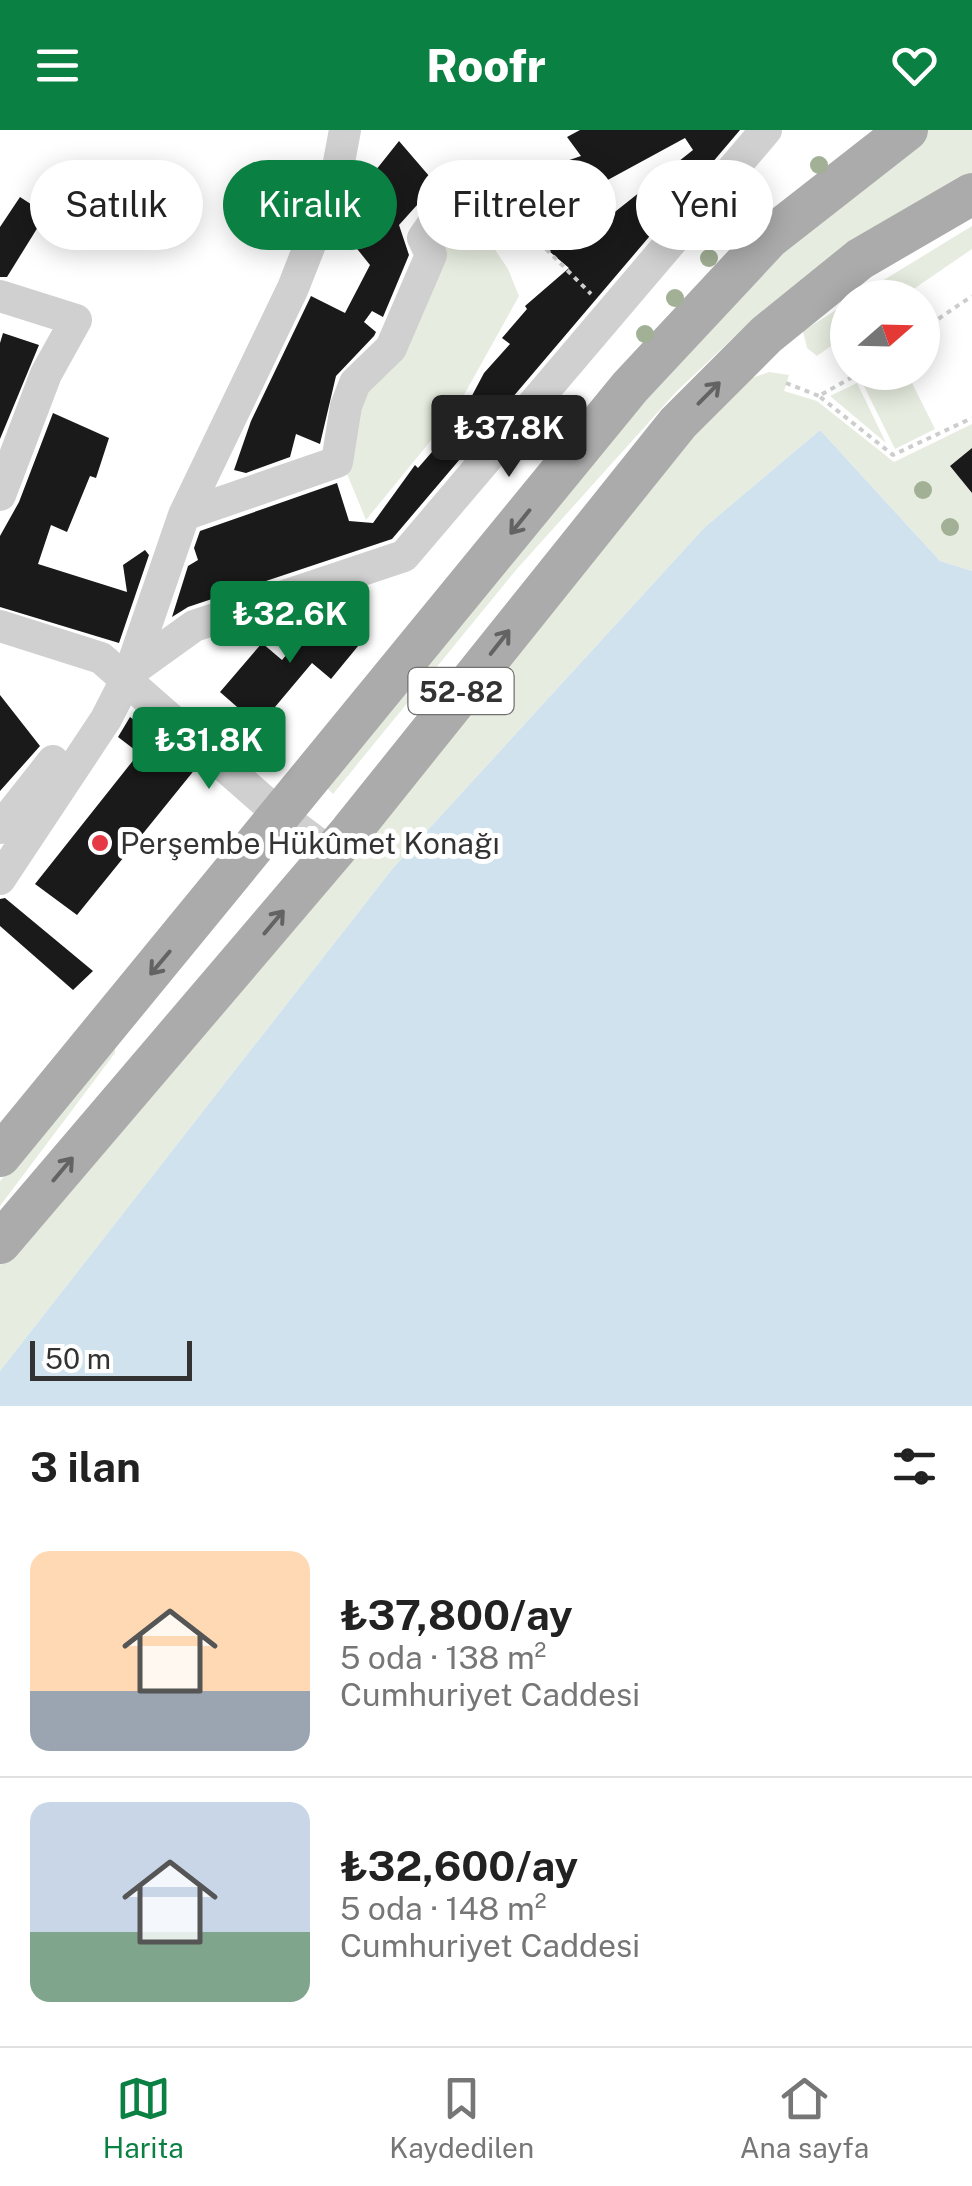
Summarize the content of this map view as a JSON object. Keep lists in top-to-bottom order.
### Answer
{
  "streets": {
    "main road": ["52-82"]
  },
  "places": ["Perşembe Hükûmet Konağı"],
  "scale_bar": "50 m",
  "north": "right",
  "page": {
    "header": "Roofr",
    "chip": [
      "Satılık",
      "Kiralık",
      "Filtreler",
      "Yeni"
    ],
    "price": ["₺37.8K", "₺32.6K", "₺31.8K"],
    "scale": "50 m",
    "heading": "3 ilan",
    "list": [
      {
        "name": "₺37,800/ay",
        "note": "5 oda · 138 m² · Cumhuriyet Caddesi"
      },
      {
        "name": "₺32,600/ay",
        "note": "5 oda · 148 m² · Cumhuriyet Caddesi"
      }
    ],
    "tabs": ["Harita", "Kaydedilen", "Ana sayfa"]
  }
}
